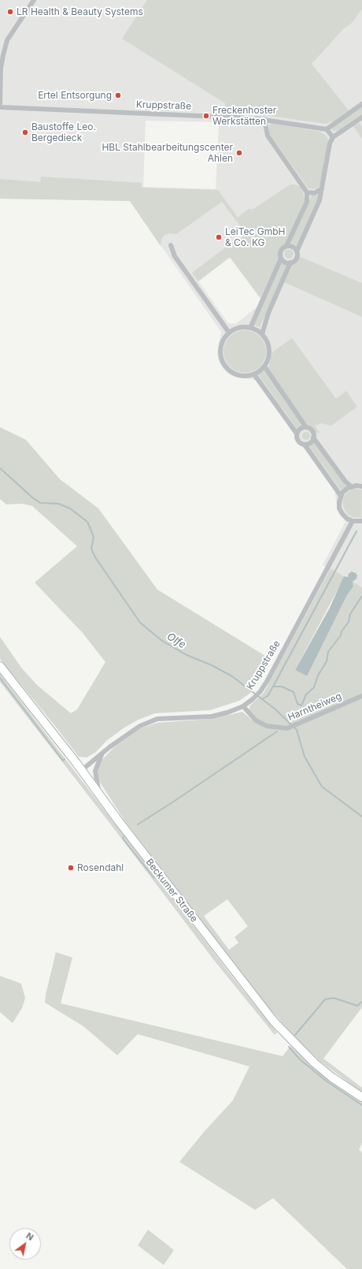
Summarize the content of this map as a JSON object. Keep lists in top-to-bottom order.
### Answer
{
  "streets": {
    "main road": ["Beckumer Straße"],
    "street": ["Kruppstraße", "Harntheiweg"]
  },
  "crossings": [
    ["Kruppstraße", "Harntheiweg"],
    ["Kruppstraße", "Beckumer Straße"]
  ],
  "water": ["Olfe"],
  "places": [
    "LR Health & Beauty Systems",
    "Ertel Entsorgung",
    "Freckenhoster Werkstätten",
    "Baustoffe Leo. Bergedieck",
    "HBL Stahlbearbeitungscenter Ahlen",
    "LeiTec GmbH & Co. KG",
    "Rosendahl"
  ],
  "north": "top right"
}
